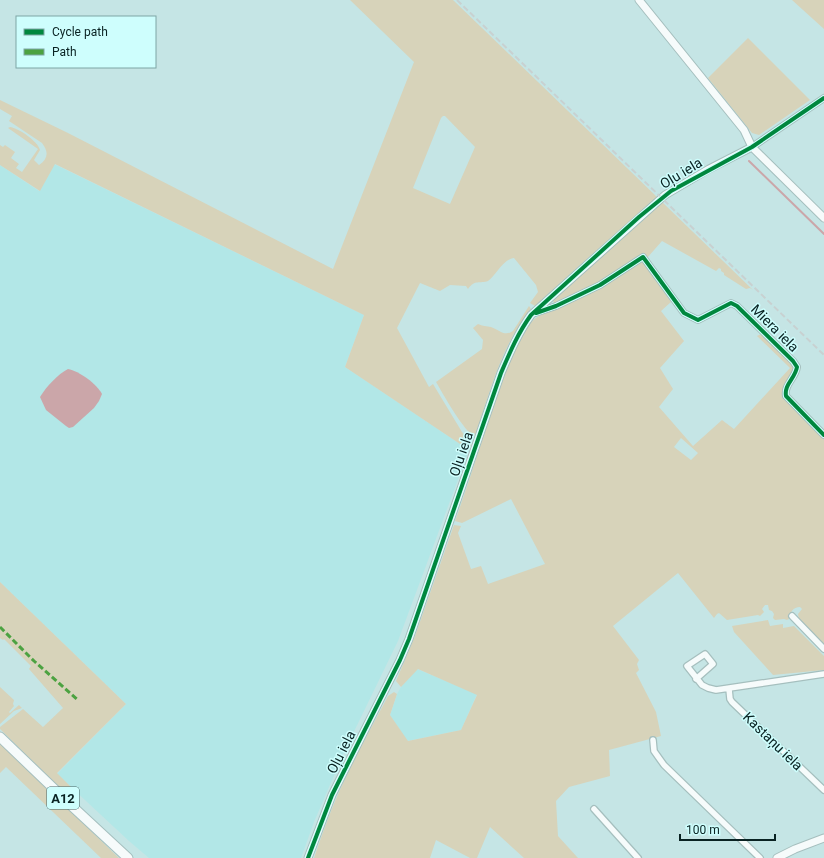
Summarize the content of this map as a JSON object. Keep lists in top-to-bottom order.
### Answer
{
  "streets": {
    "highway": ["A12"],
    "street": ["Oļu iela", "Miera iela", "Kastaņu iela"]
  },
  "crossings": [
    ["Oļu iela", "Miera iela"]
  ],
  "legend": ["Cycle path", "Path"],
  "scale_bar": "100 m"
}
